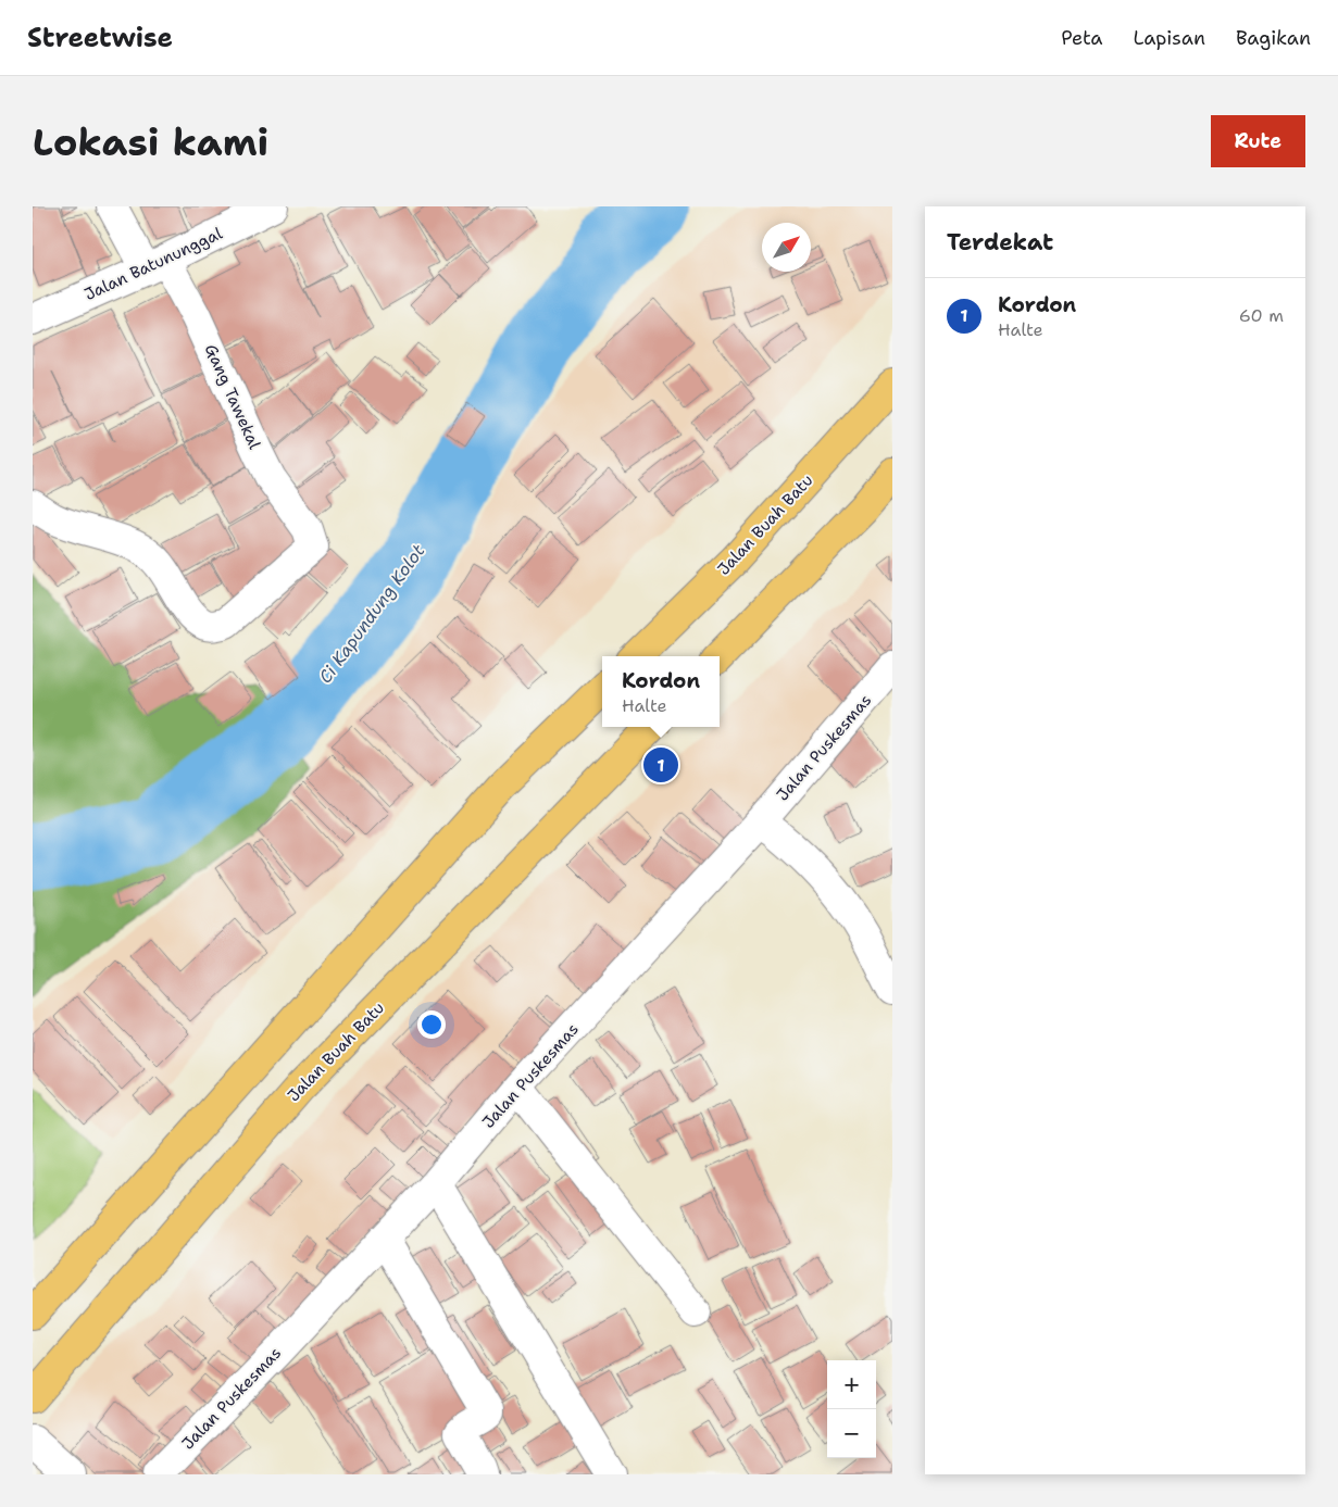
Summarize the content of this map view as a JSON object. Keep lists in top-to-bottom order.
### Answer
{
  "streets": {
    "main road": ["Jalan Buah Batu"],
    "street": ["Jalan Batununggal", "Gang Tawekal", "Jalan Puskesmas"]
  },
  "crossings": [
    ["Jalan Batununggal", "Gang Tawekal"]
  ],
  "water": ["Ci Kapundung Kolot"],
  "north": "top right",
  "page": {
    "header": "Streetwise",
    "nav": ["Peta", "Lapisan", "Bagikan"],
    "buttons": "Rute",
    "title": "Lokasi kami",
    "heading": "Terdekat",
    "list": [
      {
        "mark": "1",
        "name": "Kordon",
        "note": "Halte",
        "value": "60 m"
      }
    ],
    "popup": ["Kordon", "Halte"],
    "pins": "1",
    "map_buttons": ["+", "−"]
  }
}
